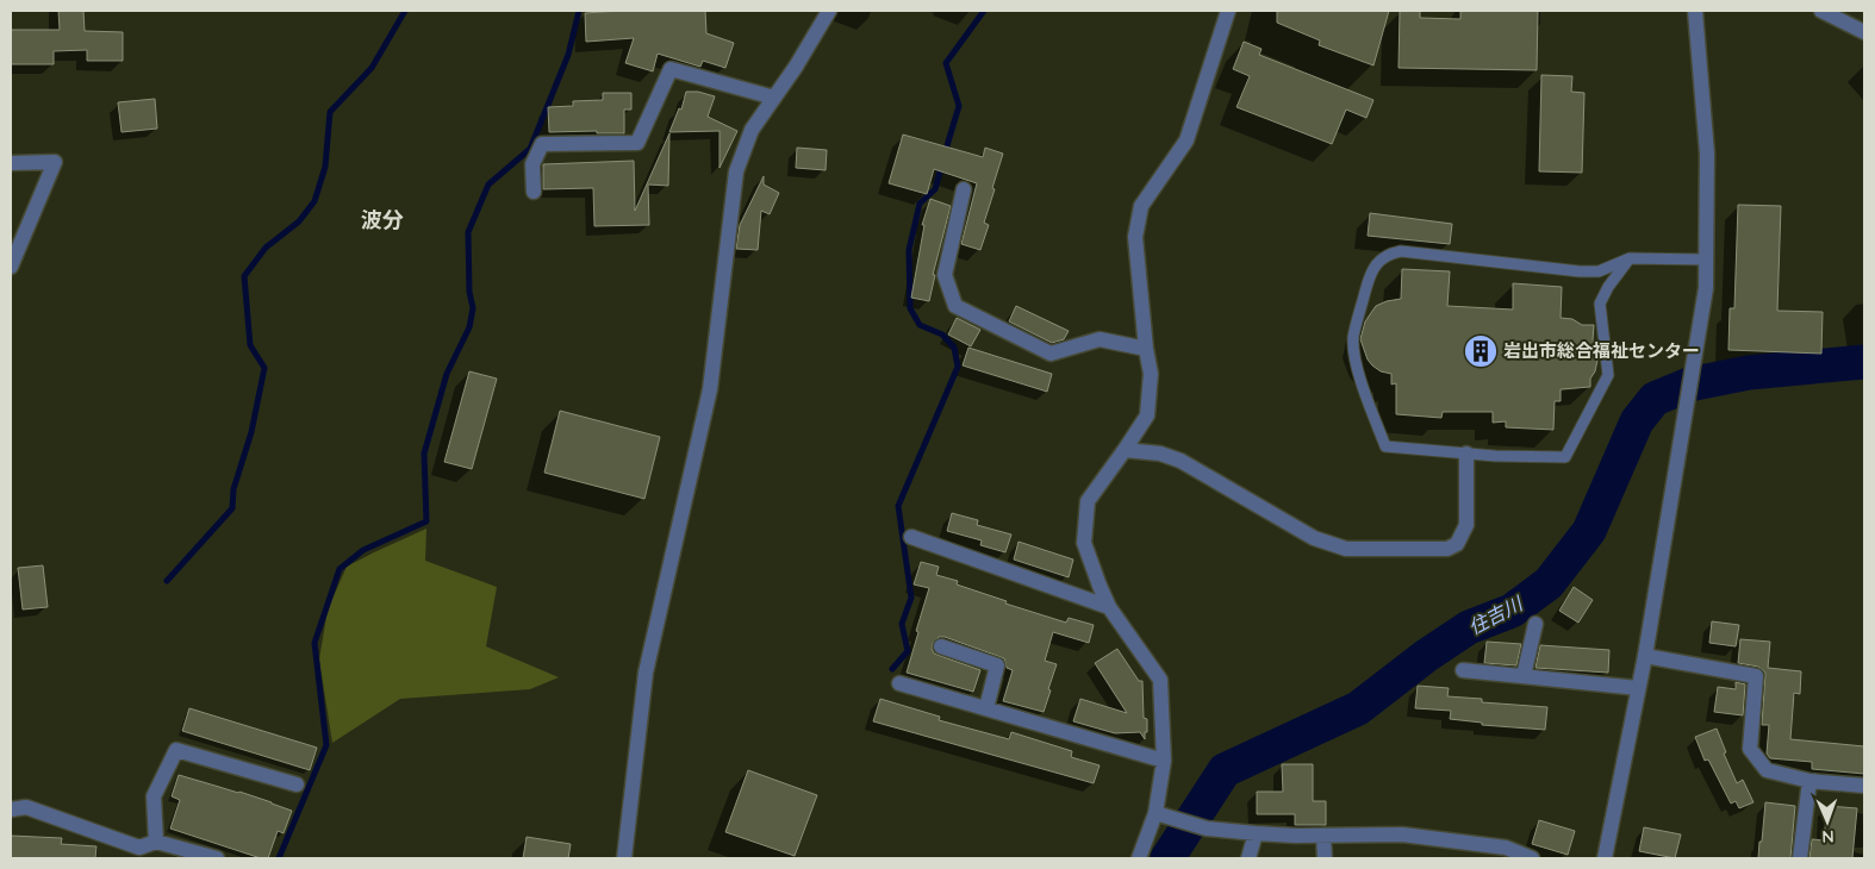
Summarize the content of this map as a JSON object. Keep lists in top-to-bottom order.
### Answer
{
  "districts": ["波分"],
  "water": ["住吉川"],
  "places": {
    "building": ["岩出市総合福祉センター"]
  },
  "north": "bottom"
}
